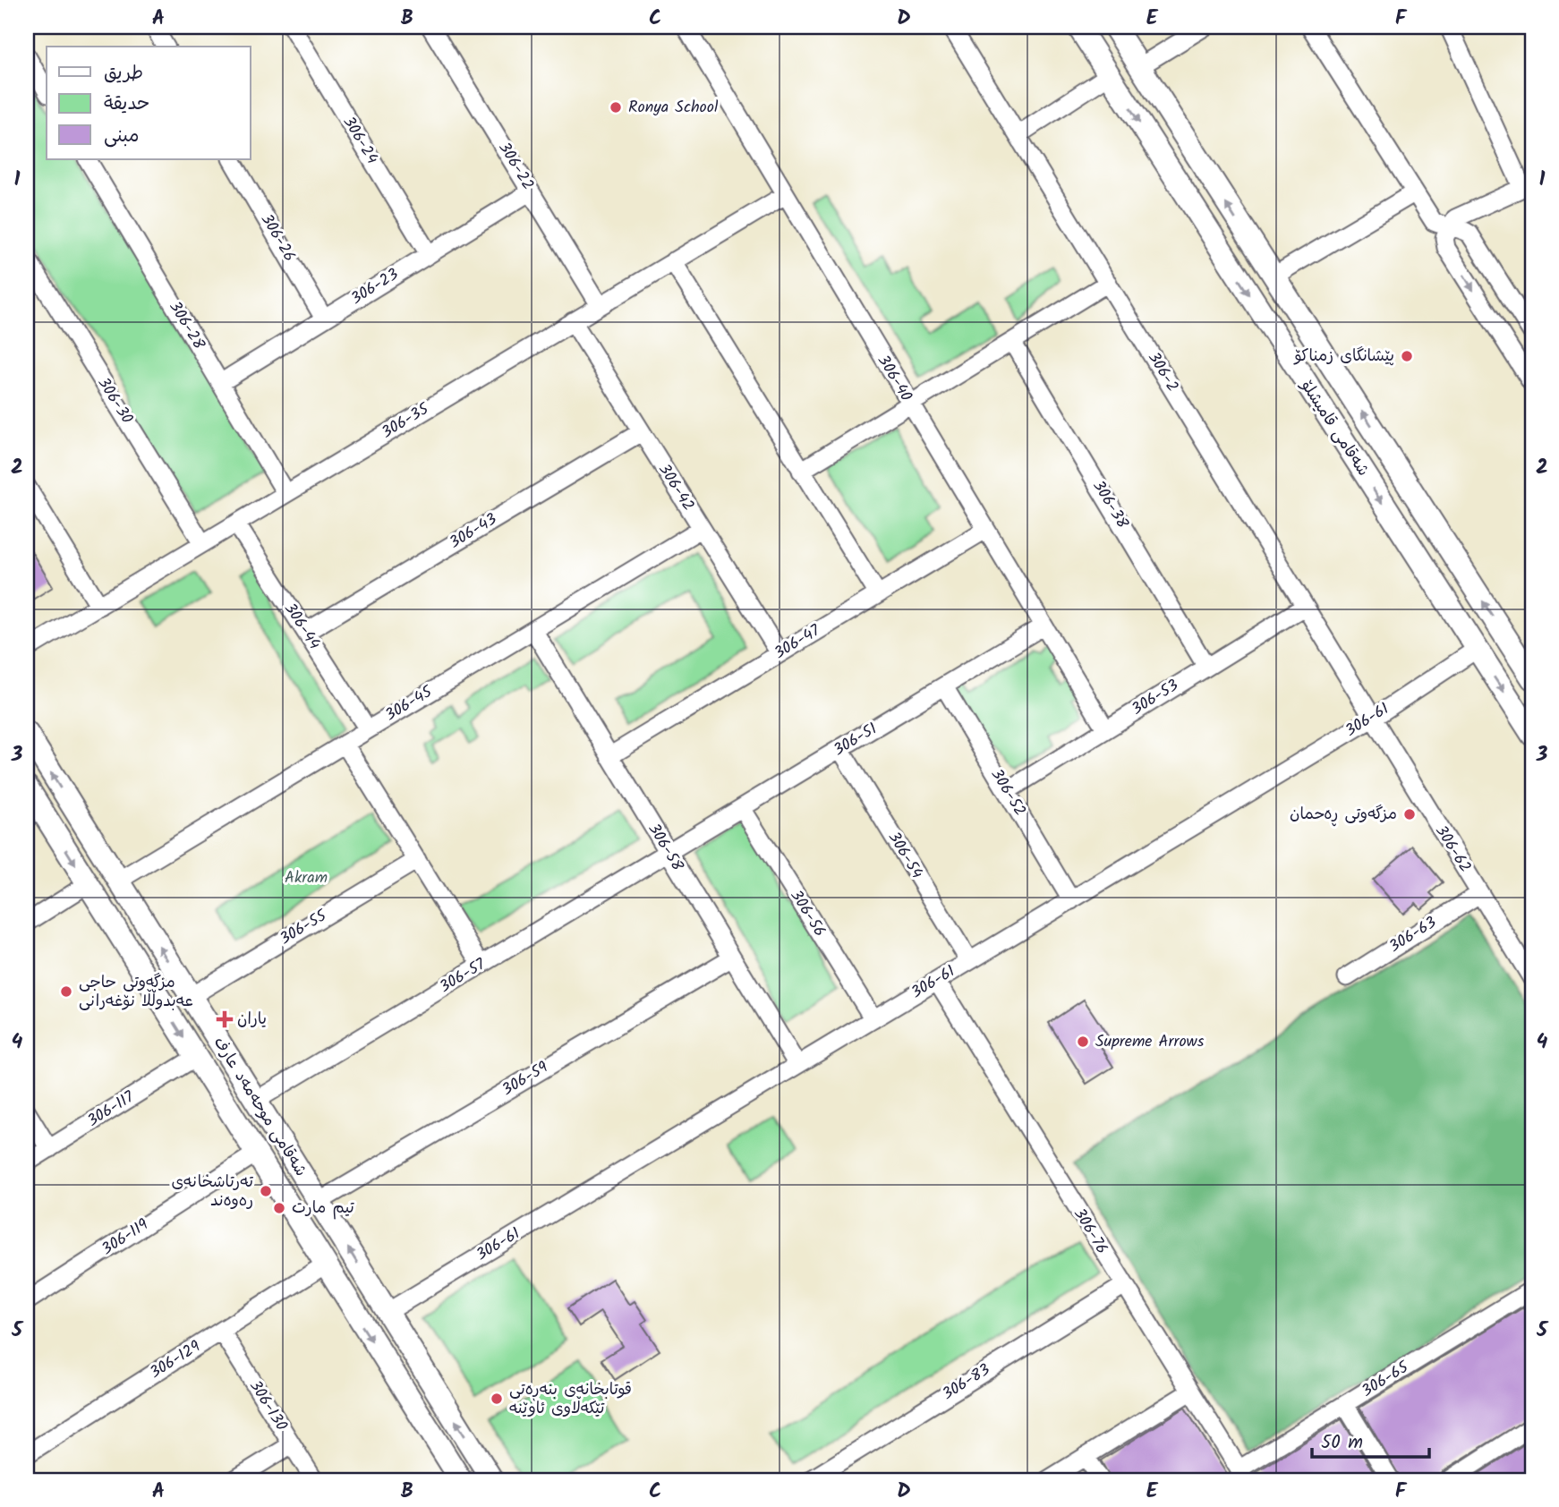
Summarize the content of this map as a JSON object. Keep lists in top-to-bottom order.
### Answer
{
  "streets": {
    "street": [
      "306-24",
      "306-22",
      "306-26",
      "306-23",
      "306-28",
      "306-2",
      "306-40",
      "306-30",
      "306-35",
      "شەقامی قامیشلۆ",
      "306-42",
      "306-38",
      "306-43",
      "306-44",
      "306-47",
      "306-53",
      "306-45",
      "306-61",
      "306-51",
      "306-52",
      "306-58",
      "306-62",
      "306-54",
      "306-56",
      "306-55",
      "306-63",
      "306-57",
      "306-59",
      "شەقامی موحەمەد عارف",
      "306-117",
      "306-76",
      "306-119",
      "306-129",
      "306-65",
      "306-83",
      "306-130"
    ]
  },
  "crossings": [
    ["306-24", "306-23"],
    ["306-22", "306-23"],
    ["306-22", "306-35"],
    ["306-26", "306-23"],
    ["306-23", "306-28"],
    ["306-28", "306-35"],
    ["306-2", "306-53"],
    ["306-2", "306-61"],
    ["306-2", "306-62"],
    ["306-40", "306-35"],
    ["306-40", "306-47"],
    ["306-40", "306-53"],
    ["306-40", "306-51"],
    ["306-30", "306-35"],
    ["306-35", "306-42"],
    ["306-35", "306-44"],
    ["شەقامی قامیشلۆ", "306-61"],
    ["306-42", "306-43"],
    ["306-42", "306-47"],
    ["306-42", "306-45"],
    ["306-38", "306-53"],
    ["306-43", "306-44"],
    ["306-44", "306-45"],
    ["306-47", "306-58"],
    ["306-53", "306-52"],
    ["306-45", "306-58"],
    ["306-45", "شەقامی موحەمەد عارف"],
    ["306-61", "306-52"],
    ["306-61", "306-58"],
    ["306-61", "306-62"],
    ["306-61", "306-54"],
    ["306-61", "306-56"],
    ["306-61", "شەقامی موحەمەد عارف"],
    ["306-61", "306-76"],
    ["306-51", "306-52"],
    ["306-51", "306-58"],
    ["306-51", "306-54"],
    ["306-51", "306-56"],
    ["306-51", "306-57"],
    ["306-58", "306-57"],
    ["306-58", "306-59"],
    ["306-62", "306-63"],
    ["306-55", "شەقامی موحەمەد عارف"],
    ["306-57", "شەقامی موحەمەد عارف"],
    ["306-59", "شەقامی موحەمەد عارف"],
    ["شەقامی موحەمەد عارف", "306-117"],
    ["شەقامی موحەمەد عارف", "306-119"],
    ["شەقامی موحەمەد عارف", "306-129"],
    ["306-76", "306-65"],
    ["306-76", "306-83"],
    ["306-129", "306-130"]
  ],
  "parks": ["Akram"],
  "places": {
    "other": [
      "Ronya School",
      "پێشانگای زمناكۆ",
      "مزگەوتی ڕەحمان",
      "مزگەوتی حاجی عەبدوڵڵا نۆغەرانی",
      "Supreme Arrows",
      "ته‌رتاشخانه‌ی ره‌وه‌ند",
      "تيم مارت",
      "قوتابخانەی بنەڕەتی تێکەڵاوی ئاوێنە"
    ],
    "health": ["یاران"]
  },
  "legend": ["طريق", "حديقة", "مبنى"],
  "scale_bar": "50 m",
  "grid": {
    "columns": [
      "A",
      "B",
      "C",
      "D",
      "E",
      "F"
    ],
    "rows": [
      "1",
      "2",
      "3",
      "4",
      "5"
    ]
  }
}
